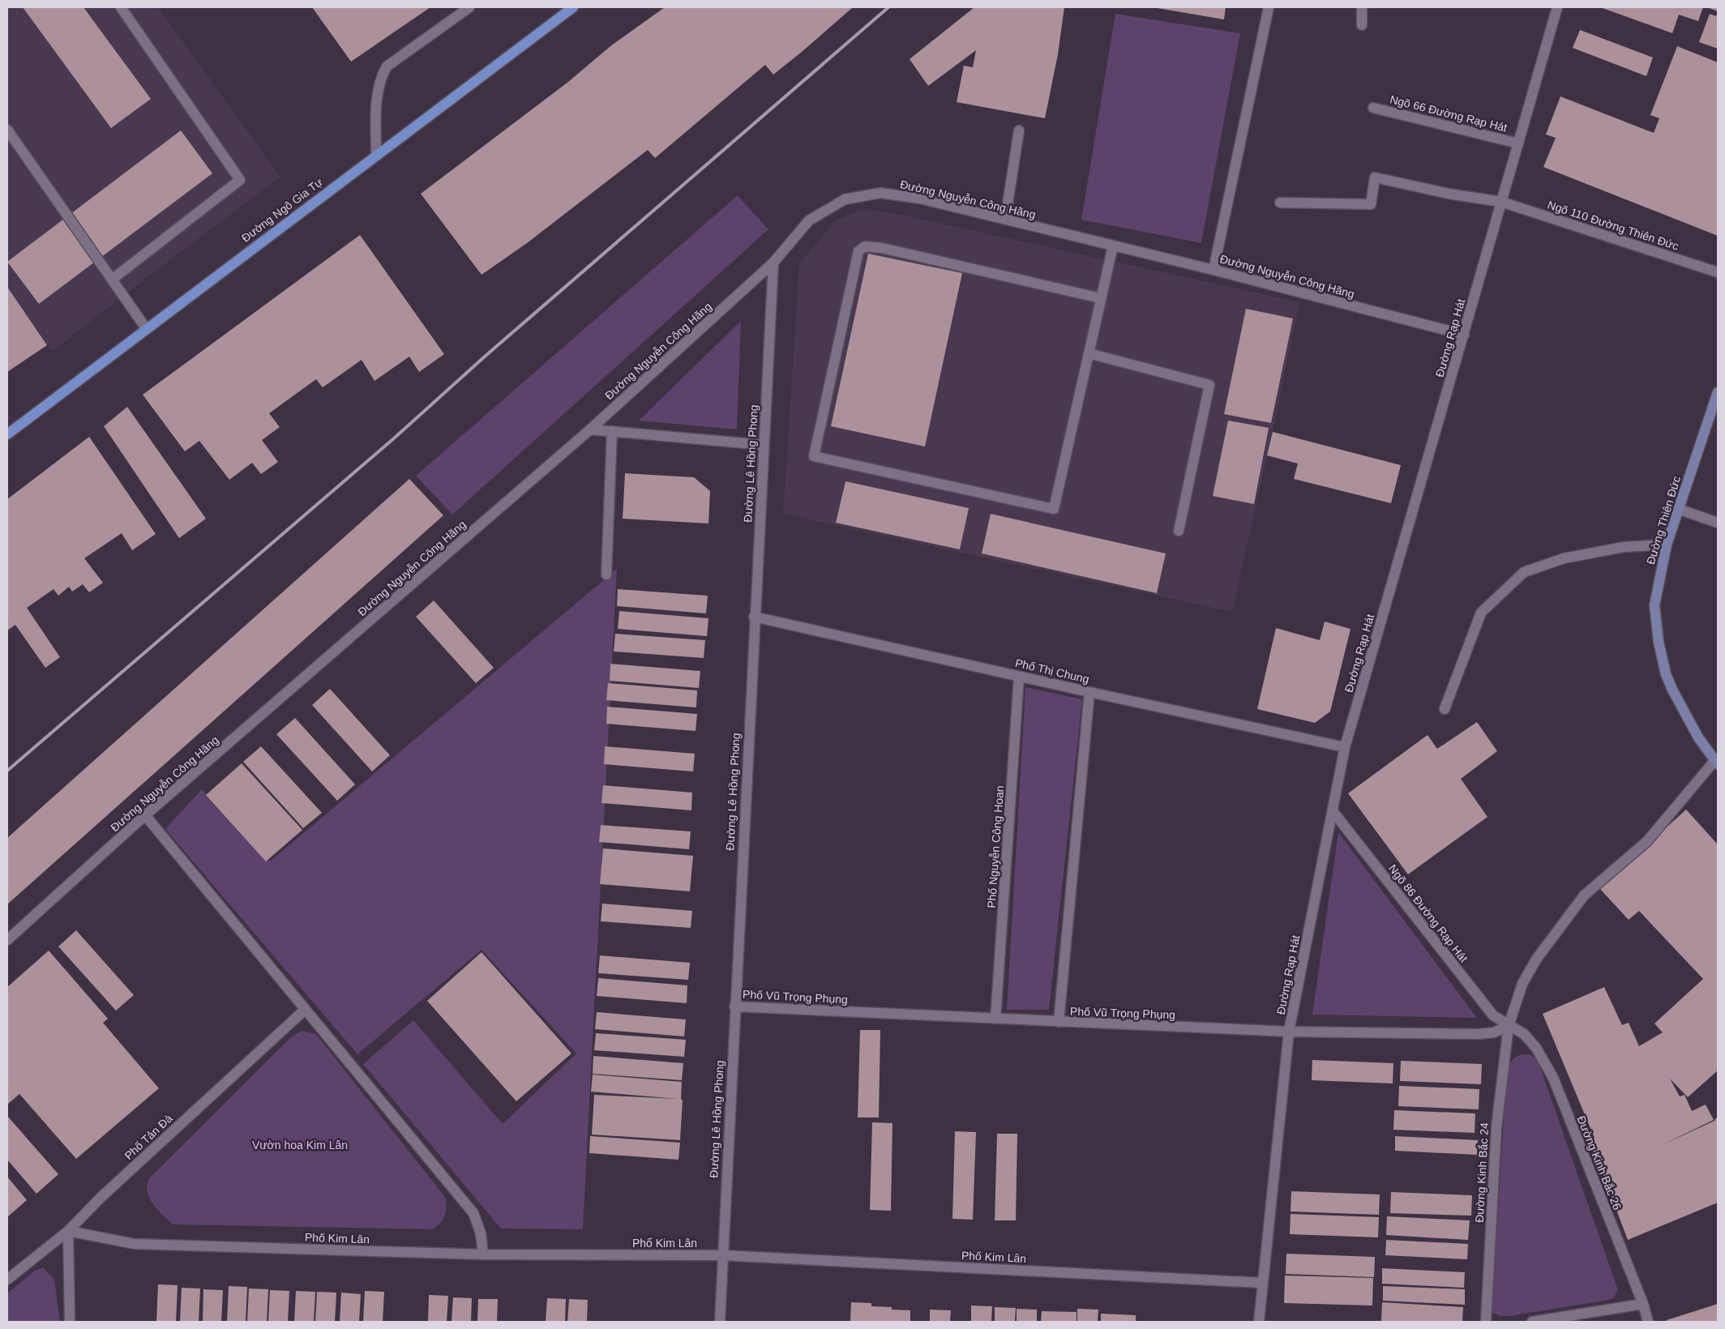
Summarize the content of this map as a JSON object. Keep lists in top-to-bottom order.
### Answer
{
  "streets": {
    "main road": ["Đường Ngô Gia Tự", "Đường Thiên Đức"],
    "street": [
      "Ngõ 66 Đường Rạp Hát",
      "Đường Nguyễn Công Hãng",
      "Ngõ 110 Đường Thiên Đức",
      "Đường Rạp Hát",
      "Đường Lê Hồng Phong",
      "Phố Thị Chung",
      "Phố Nguyễn Công Hoan",
      "Ngõ 86 Đường Rạp Hát",
      "Phố Vũ Trọng Phụng",
      "Phố Tản Đà",
      "Đường Kinh Bắc 26",
      "Đường Kinh Bắc 24",
      "Phố Kim Lân"
    ]
  },
  "crossings": [
    ["Ngõ 66 Đường Rạp Hát", "Đường Rạp Hát"],
    ["Đường Nguyễn Công Hãng", "Đường Rạp Hát"],
    ["Đường Nguyễn Công Hãng", "Đường Lê Hồng Phong"],
    ["Ngõ 110 Đường Thiên Đức", "Đường Rạp Hát"],
    ["Đường Rạp Hát", "Phố Thị Chung"],
    ["Đường Rạp Hát", "Ngõ 86 Đường Rạp Hát"],
    ["Đường Rạp Hát", "Phố Vũ Trọng Phụng"],
    ["Đường Rạp Hát", "Phố Kim Lân"],
    ["Đường Lê Hồng Phong", "Phố Thị Chung"],
    ["Đường Lê Hồng Phong", "Phố Vũ Trọng Phụng"],
    ["Đường Lê Hồng Phong", "Phố Kim Lân"],
    ["Đường Thiên Đức", "Đường Kinh Bắc 24"],
    ["Phố Thị Chung", "Phố Nguyễn Công Hoan"],
    ["Phố Nguyễn Công Hoan", "Phố Vũ Trọng Phụng"],
    ["Ngõ 86 Đường Rạp Hát", "Phố Vũ Trọng Phụng"],
    ["Ngõ 86 Đường Rạp Hát", "Đường Kinh Bắc 26"],
    ["Ngõ 86 Đường Rạp Hát", "Đường Kinh Bắc 24"],
    ["Phố Vũ Trọng Phụng", "Đường Kinh Bắc 26"],
    ["Phố Vũ Trọng Phụng", "Đường Kinh Bắc 24"],
    ["Phố Tản Đà", "Phố Kim Lân"],
    ["Đường Kinh Bắc 26", "Đường Kinh Bắc 24"]
  ],
  "parks": ["Vườn hoa Kim Lân"]
}
